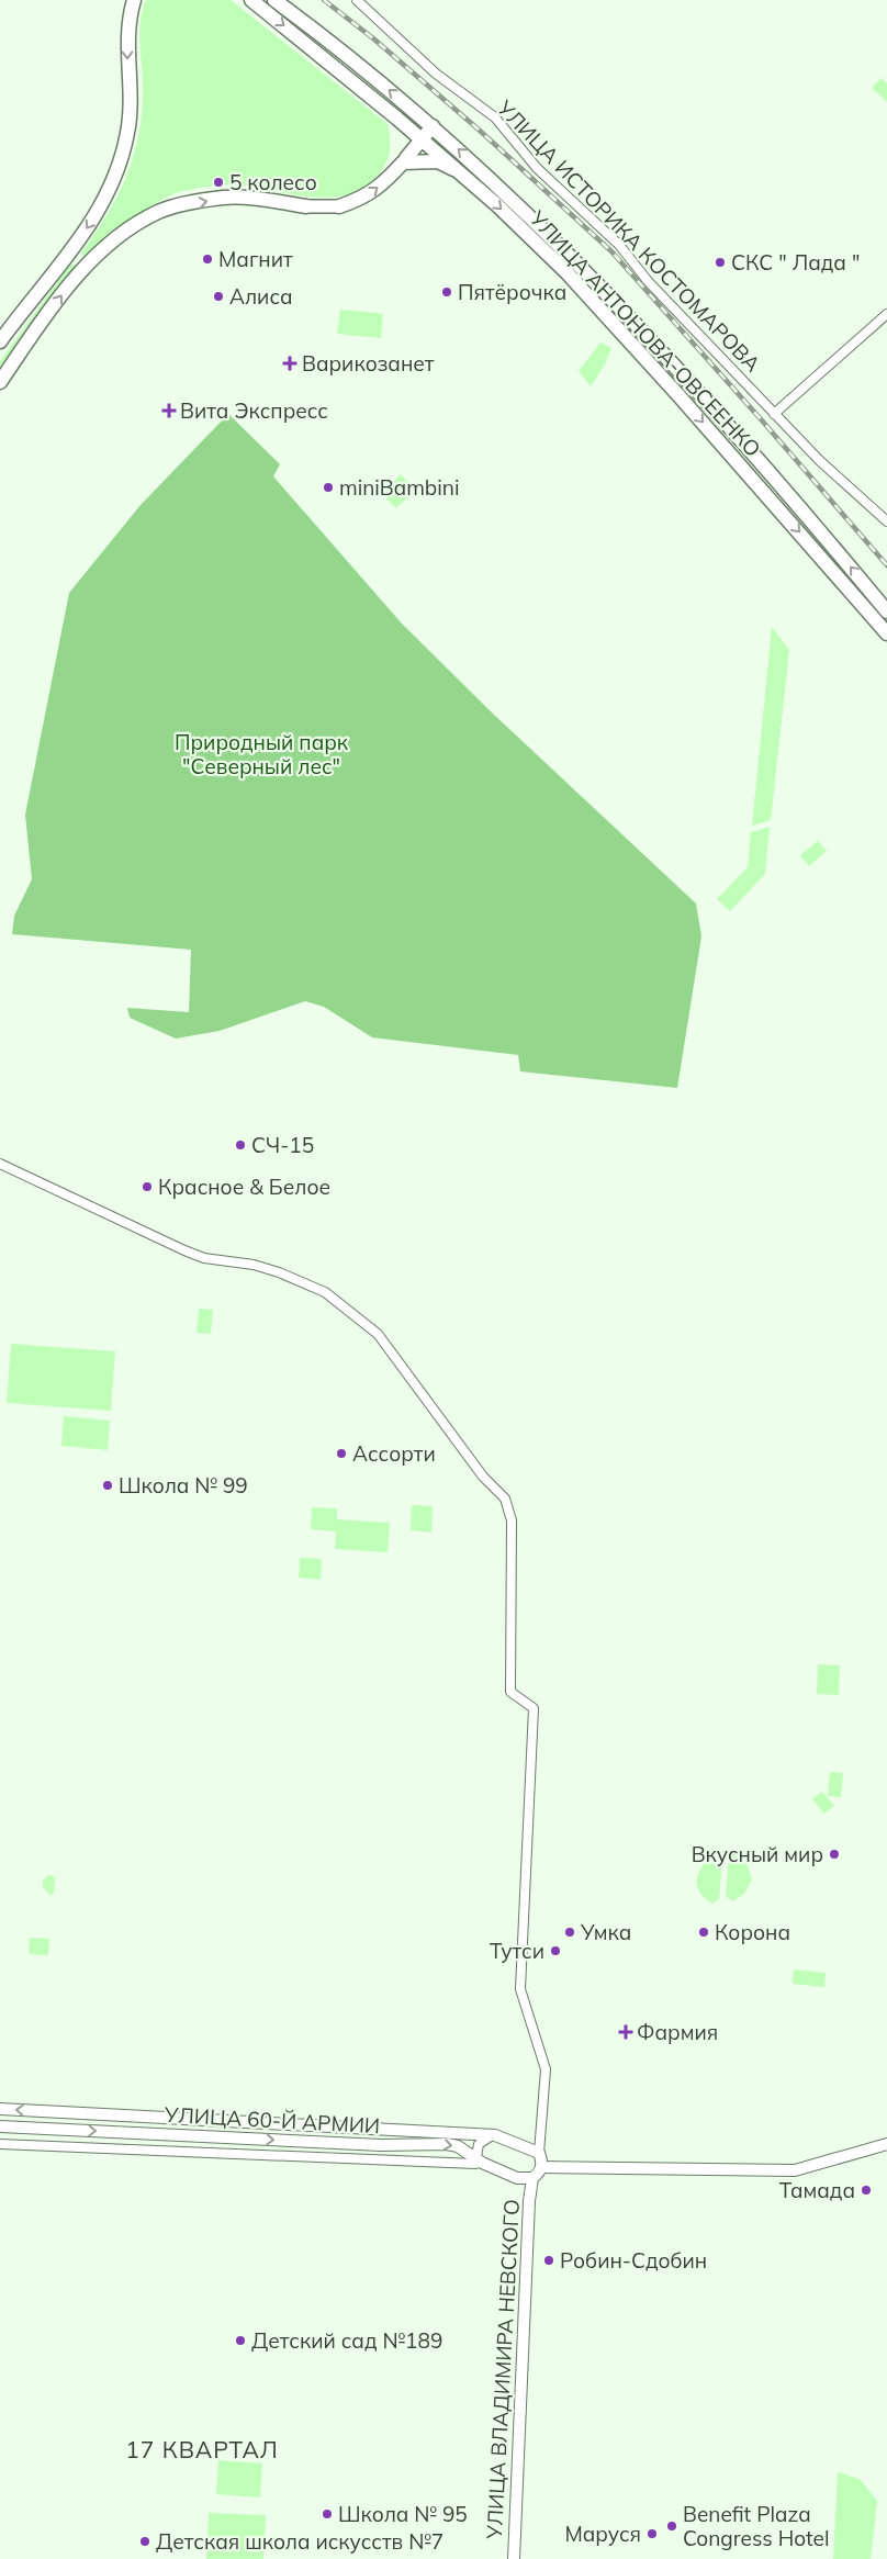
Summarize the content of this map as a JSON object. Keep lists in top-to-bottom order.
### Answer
{
  "streets": {
    "main road": ["УЛИЦА АНТОНОВА-ОВСЕЕНКО"],
    "street": ["УЛИЦА ИСТОРИКА КОСТОМАРОВА", "УЛИЦА 60-Й АРМИИ", "УЛИЦА ВЛАДИМИРА НЕВСКОГО"]
  },
  "crossings": [
    ["УЛИЦА 60-Й АРМИИ", "УЛИЦА ВЛАДИМИРА НЕВСКОГО"]
  ],
  "districts": ["17 КВАРТАЛ"],
  "parks": ["Природный парк \"Северный лес\""],
  "places": {
    "other": [
      "5 колесо",
      "Магнит",
      "СКС \" Лада \"",
      "Пятёрочка",
      "Алиса",
      "miniBambini",
      "СЧ-15",
      "Красное & Белое",
      "Ассорти",
      "Школа № 99",
      "Вкусный мир",
      "Умка",
      "Корона",
      "Тутси",
      "Тамада",
      "Робин-Сдобин",
      "Детский сад №189",
      "Школа № 95",
      "Benefit Plaza Congress Hotel",
      "Маруся",
      "Детская школа искусств №7"
    ],
    "health": ["Варикозанет", "Вита Экспресс", "Фармия"]
  }
}
